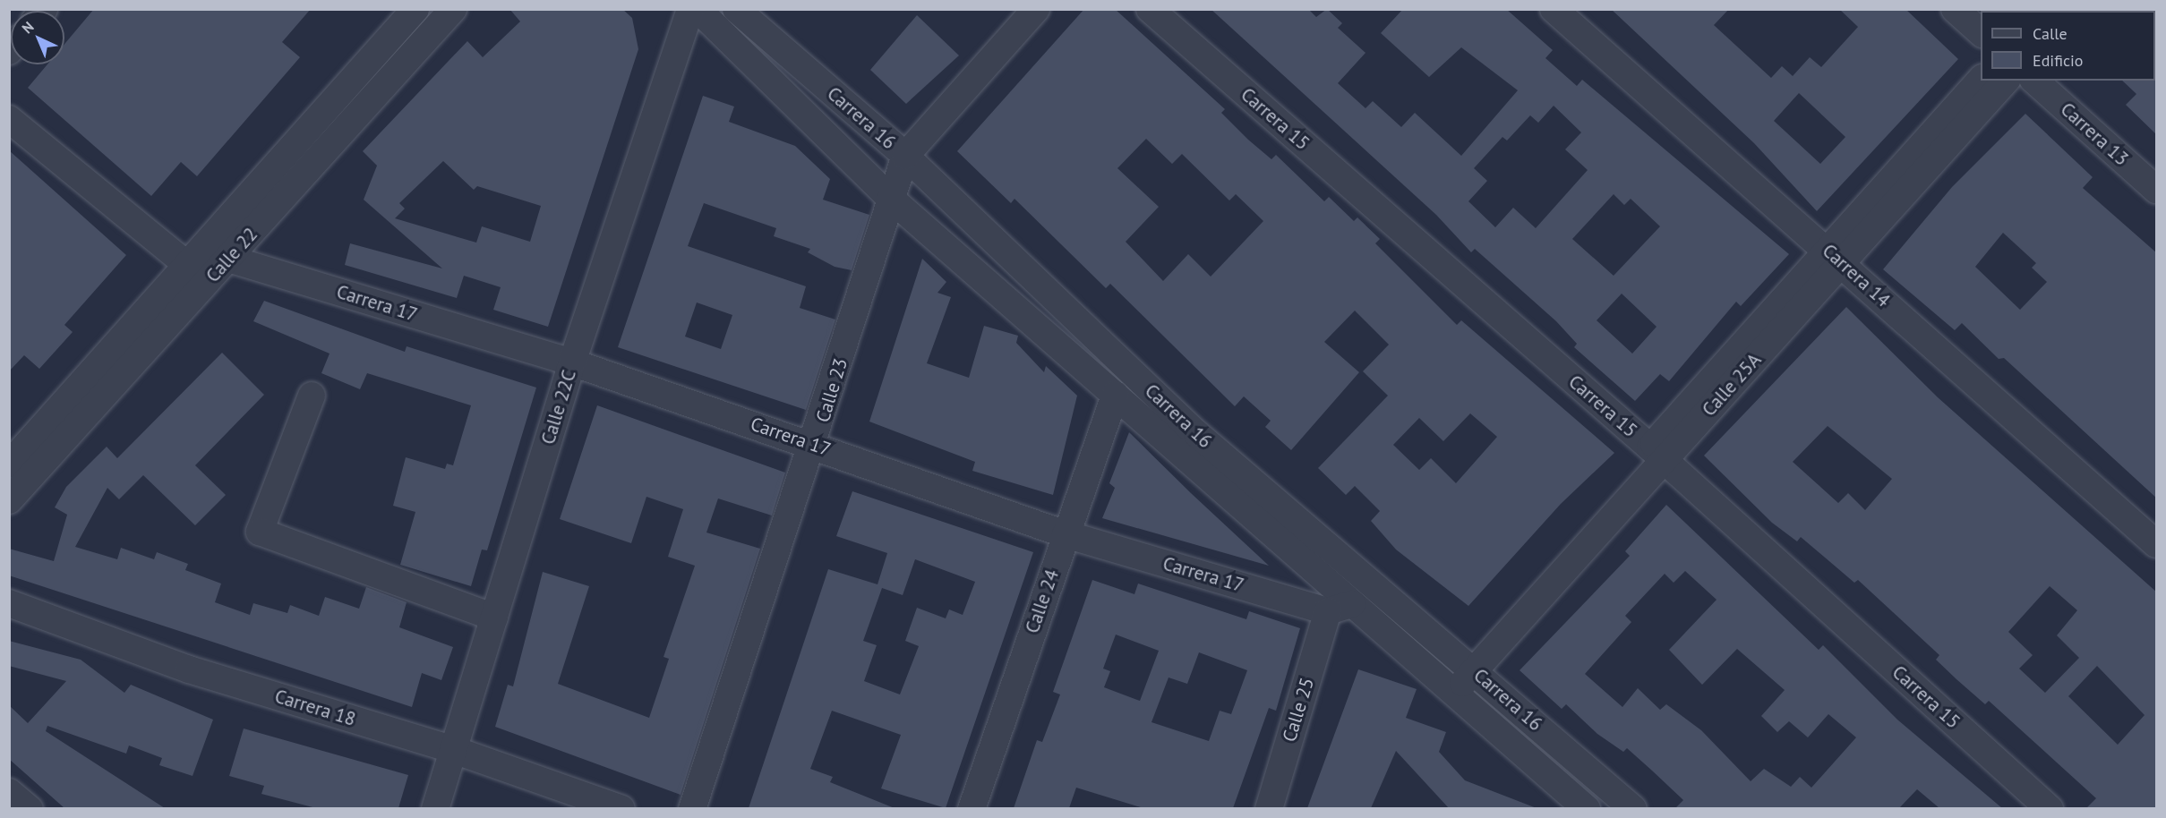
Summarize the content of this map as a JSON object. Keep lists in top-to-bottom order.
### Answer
{
  "streets": {
    "street": [
      "Carrera 16",
      "Carrera 15",
      "Carrera 13",
      "Calle 22",
      "Carrera 14",
      "Carrera 17",
      "Calle 25A",
      "Calle 23",
      "Calle 22C",
      "Calle 24",
      "Carrera 18",
      "Calle 25"
    ]
  },
  "crossings": [
    ["Carrera 16", "Carrera 17"],
    ["Carrera 16", "Calle 25A"],
    ["Carrera 16", "Calle 23"],
    ["Carrera 16", "Calle 24"],
    ["Carrera 16", "Calle 25"],
    ["Carrera 15", "Calle 25A"],
    ["Calle 22", "Carrera 17"],
    ["Carrera 14", "Calle 25A"],
    ["Carrera 17", "Calle 23"],
    ["Carrera 17", "Calle 22C"],
    ["Carrera 17", "Calle 24"],
    ["Carrera 17", "Calle 25"],
    ["Calle 22C", "Carrera 18"]
  ],
  "legend": ["Calle", "Edificio"],
  "north": "top left"
}
